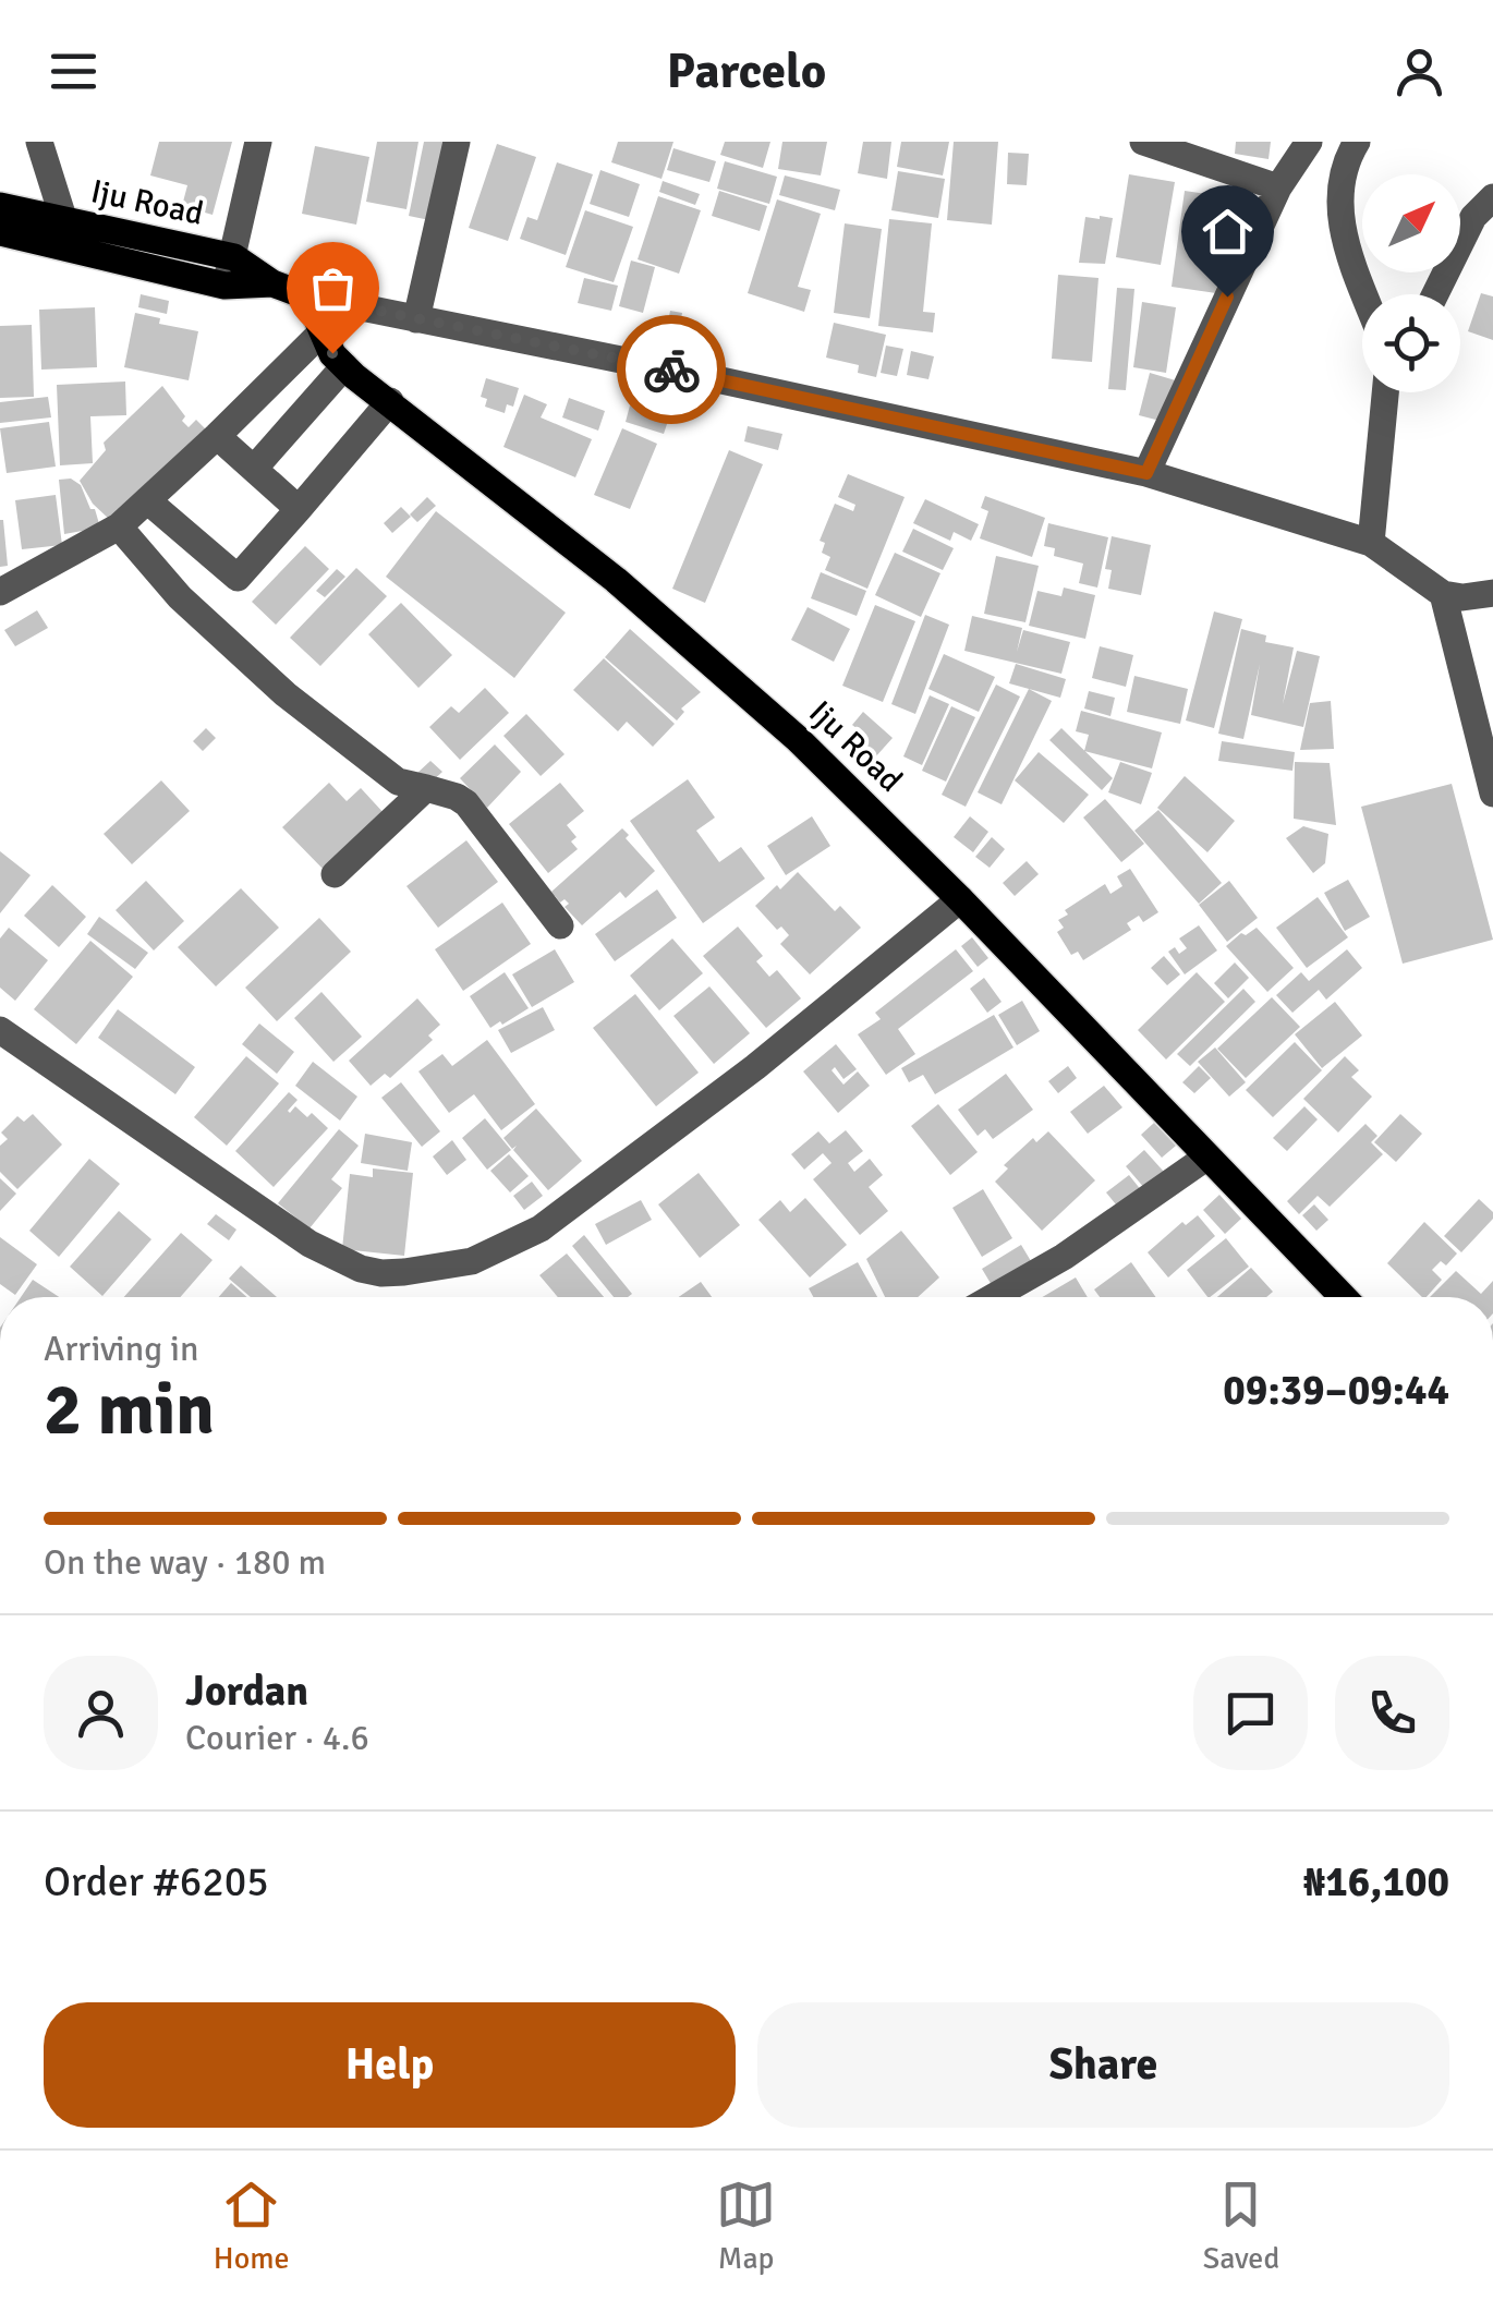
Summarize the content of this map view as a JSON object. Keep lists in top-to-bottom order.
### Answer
{
  "streets": {
    "main road": ["Iju Road"]
  },
  "north": "top right",
  "page": {
    "header": "Parcelo",
    "heading": ["2 min", "Arriving in", "09:39–09:44"],
    "panel": [
      "Jordan",
      "Courier · 4.6",
      "Order #6205",
      "₦16,100"
    ],
    "bar": "On the way · 180 m",
    "buttons": ["Help", "Share"],
    "tabs": ["Home", "Map", "Saved"]
  }
}
